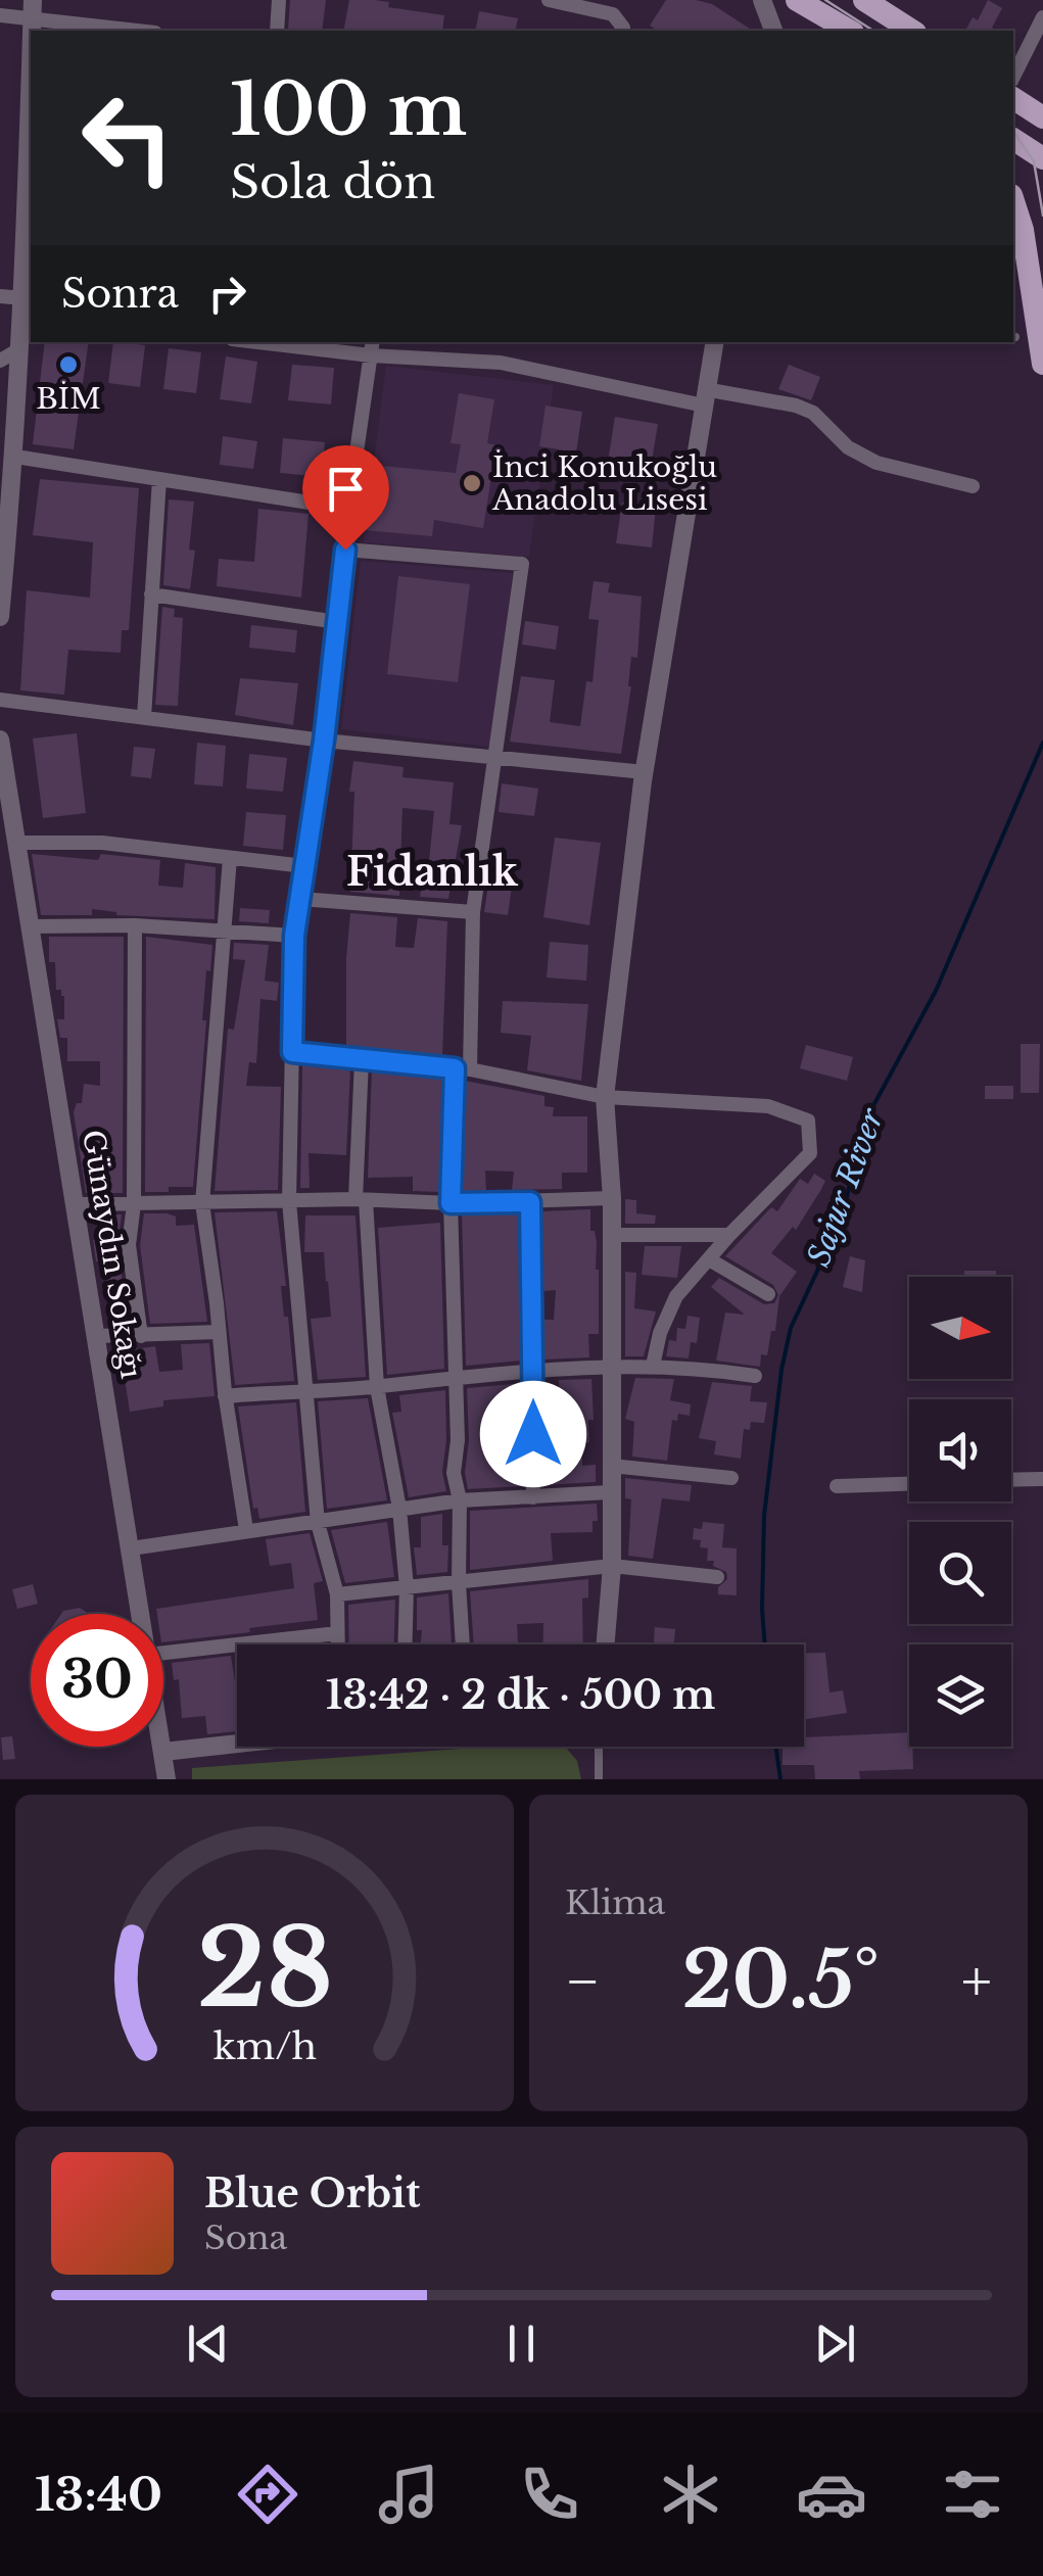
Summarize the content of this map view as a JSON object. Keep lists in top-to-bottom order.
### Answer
{
  "streets": {
    "street": ["Günaydın Sokağı"]
  },
  "districts": ["Fidanlık"],
  "water": ["Sajur River"],
  "places": ["BİM", "İnci Konukoğlu Anadolu Lisesi"],
  "north": "right",
  "page": {
    "turn": ["100 m", "Sola dön"],
    "then": "Sonra",
    "limit": "30",
    "trip": "13:42 · 2 dk · 500 m",
    "tile": "Klima",
    "heat": ["−", "20.5°", "+"],
    "song": ["Blue Orbit", "Sona"],
    "tabs": "13:40",
    "gauge": ["28", "km/h"]
  }
}
